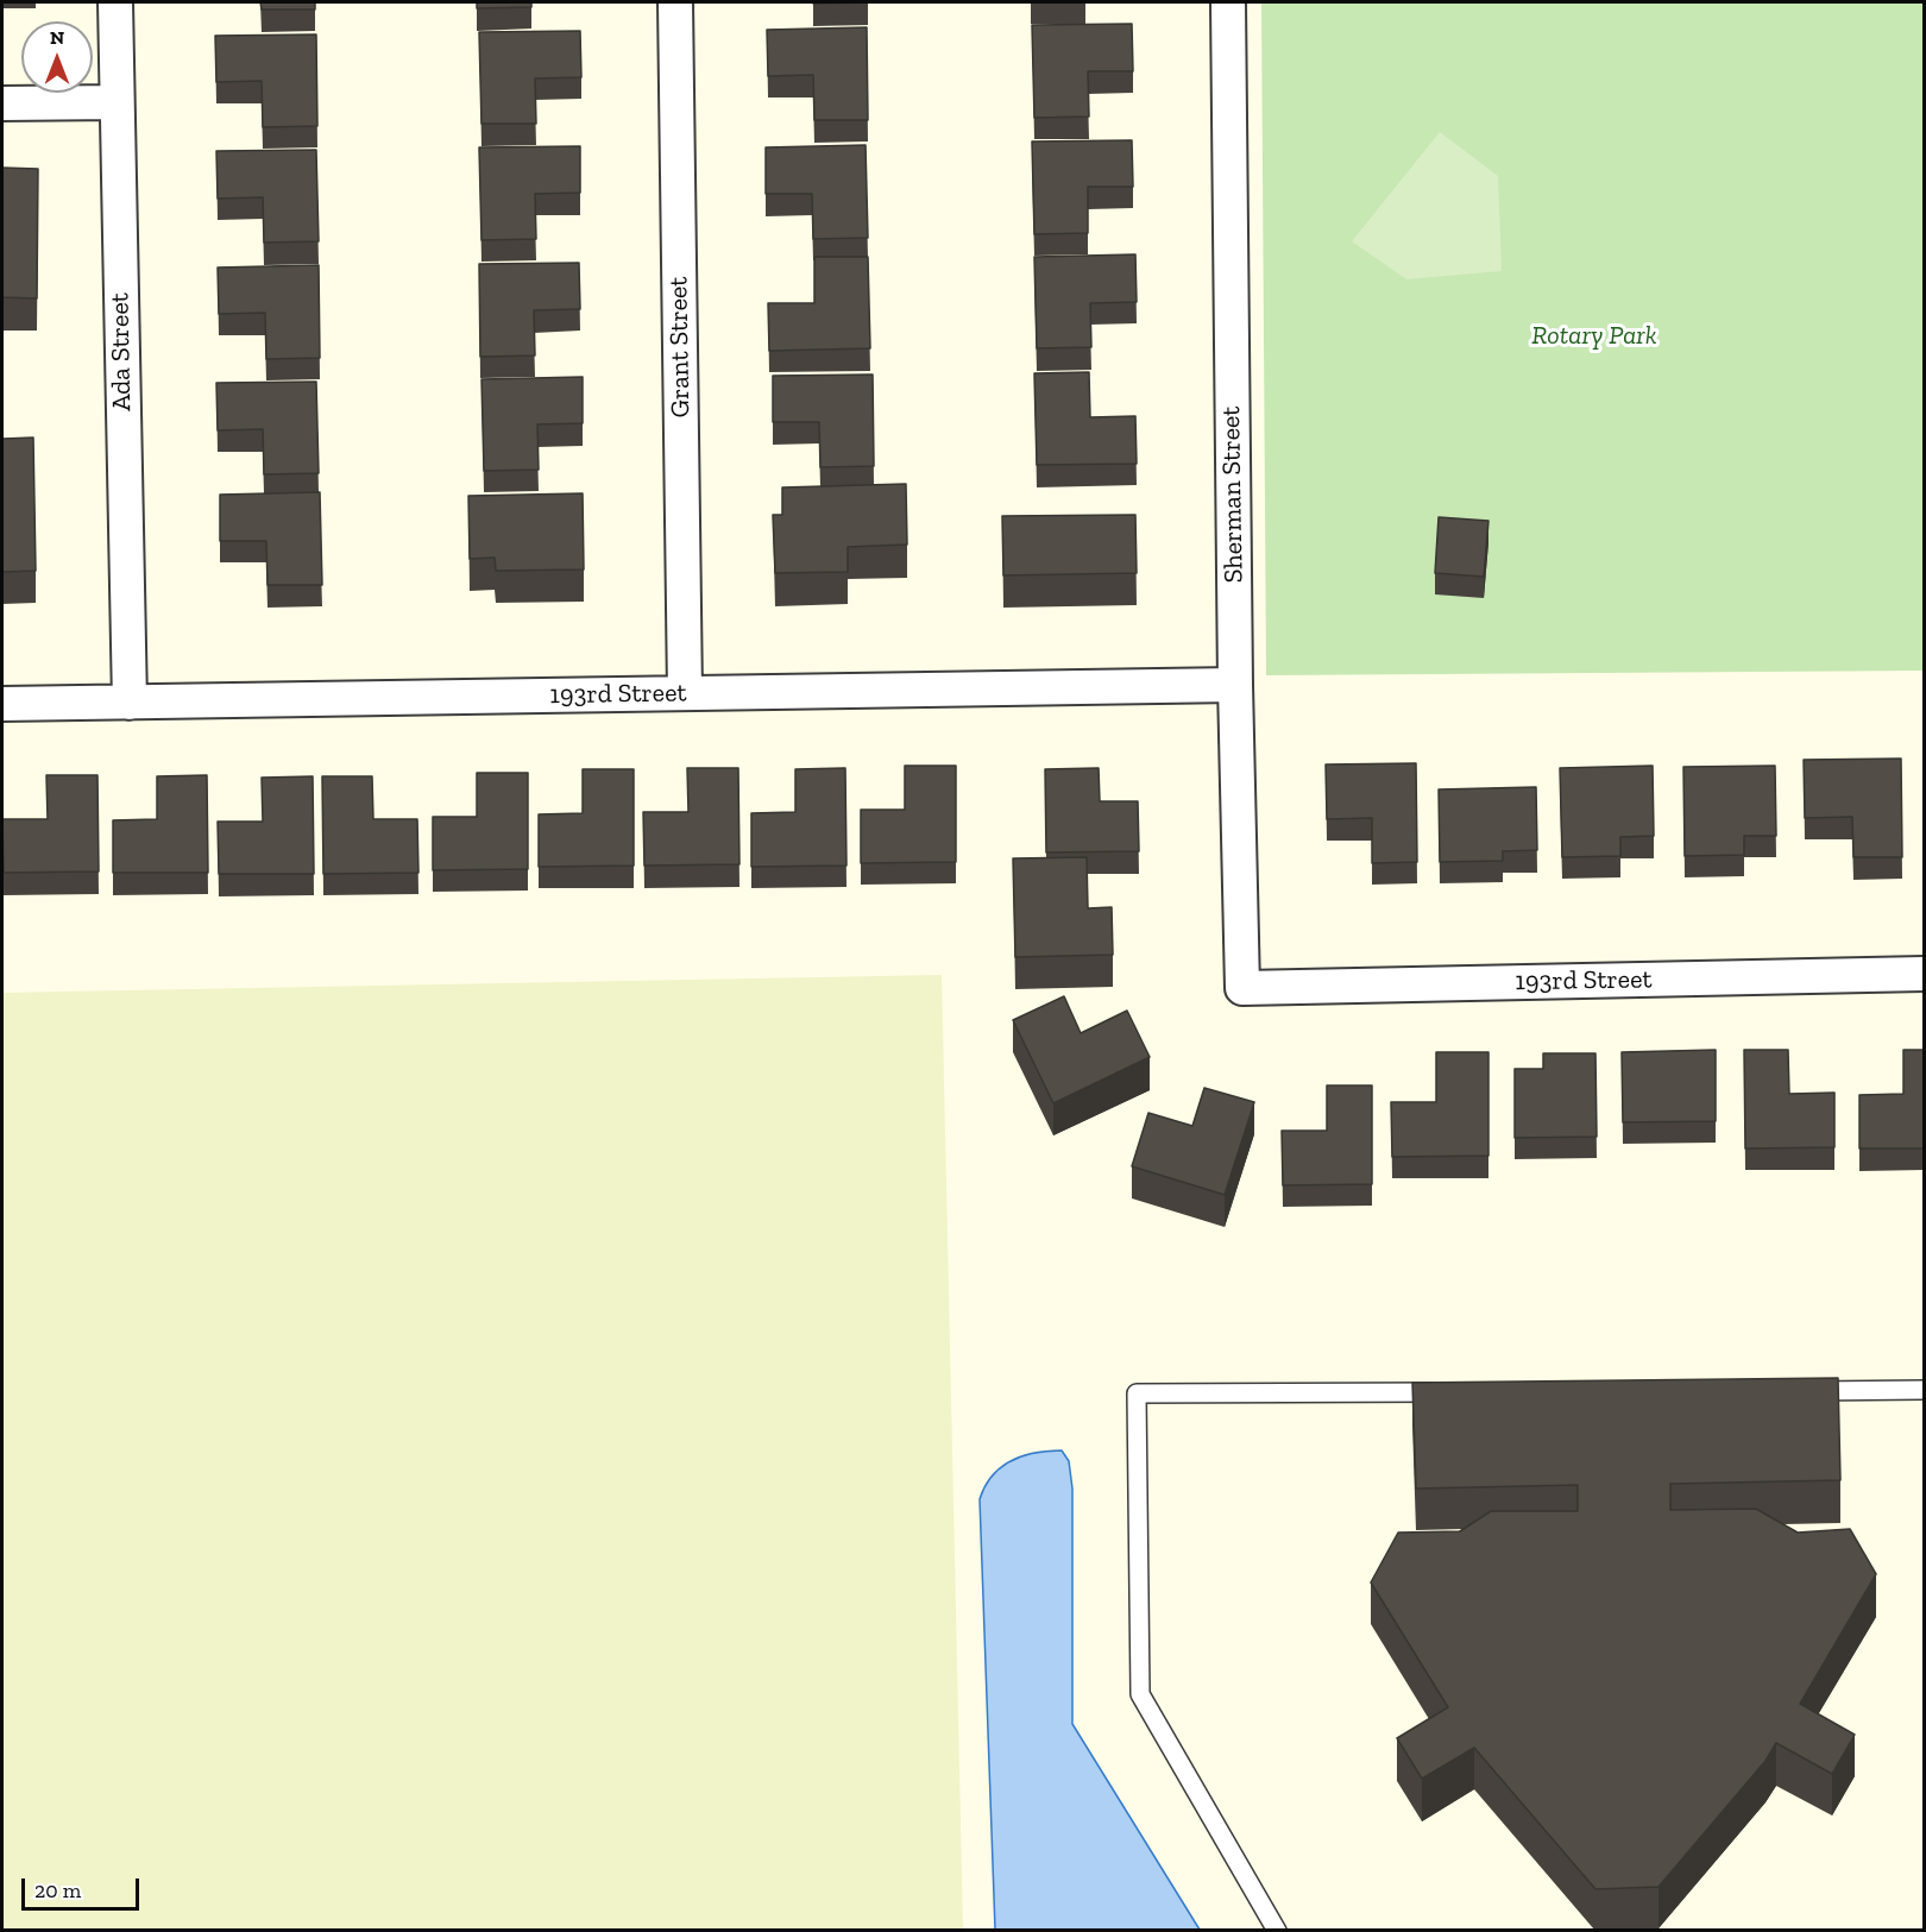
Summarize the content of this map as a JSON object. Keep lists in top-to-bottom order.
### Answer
{
  "streets": {
    "street": [
      "Grant Street",
      "Ada Street",
      "Sherman Street",
      "193rd Street"
    ]
  },
  "crossings": [
    ["Grant Street", "193rd Street"],
    ["Ada Street", "193rd Street"],
    ["Sherman Street", "193rd Street"]
  ],
  "parks": ["Rotary Park"],
  "scale_bar": "20 m",
  "north": "top"
}
